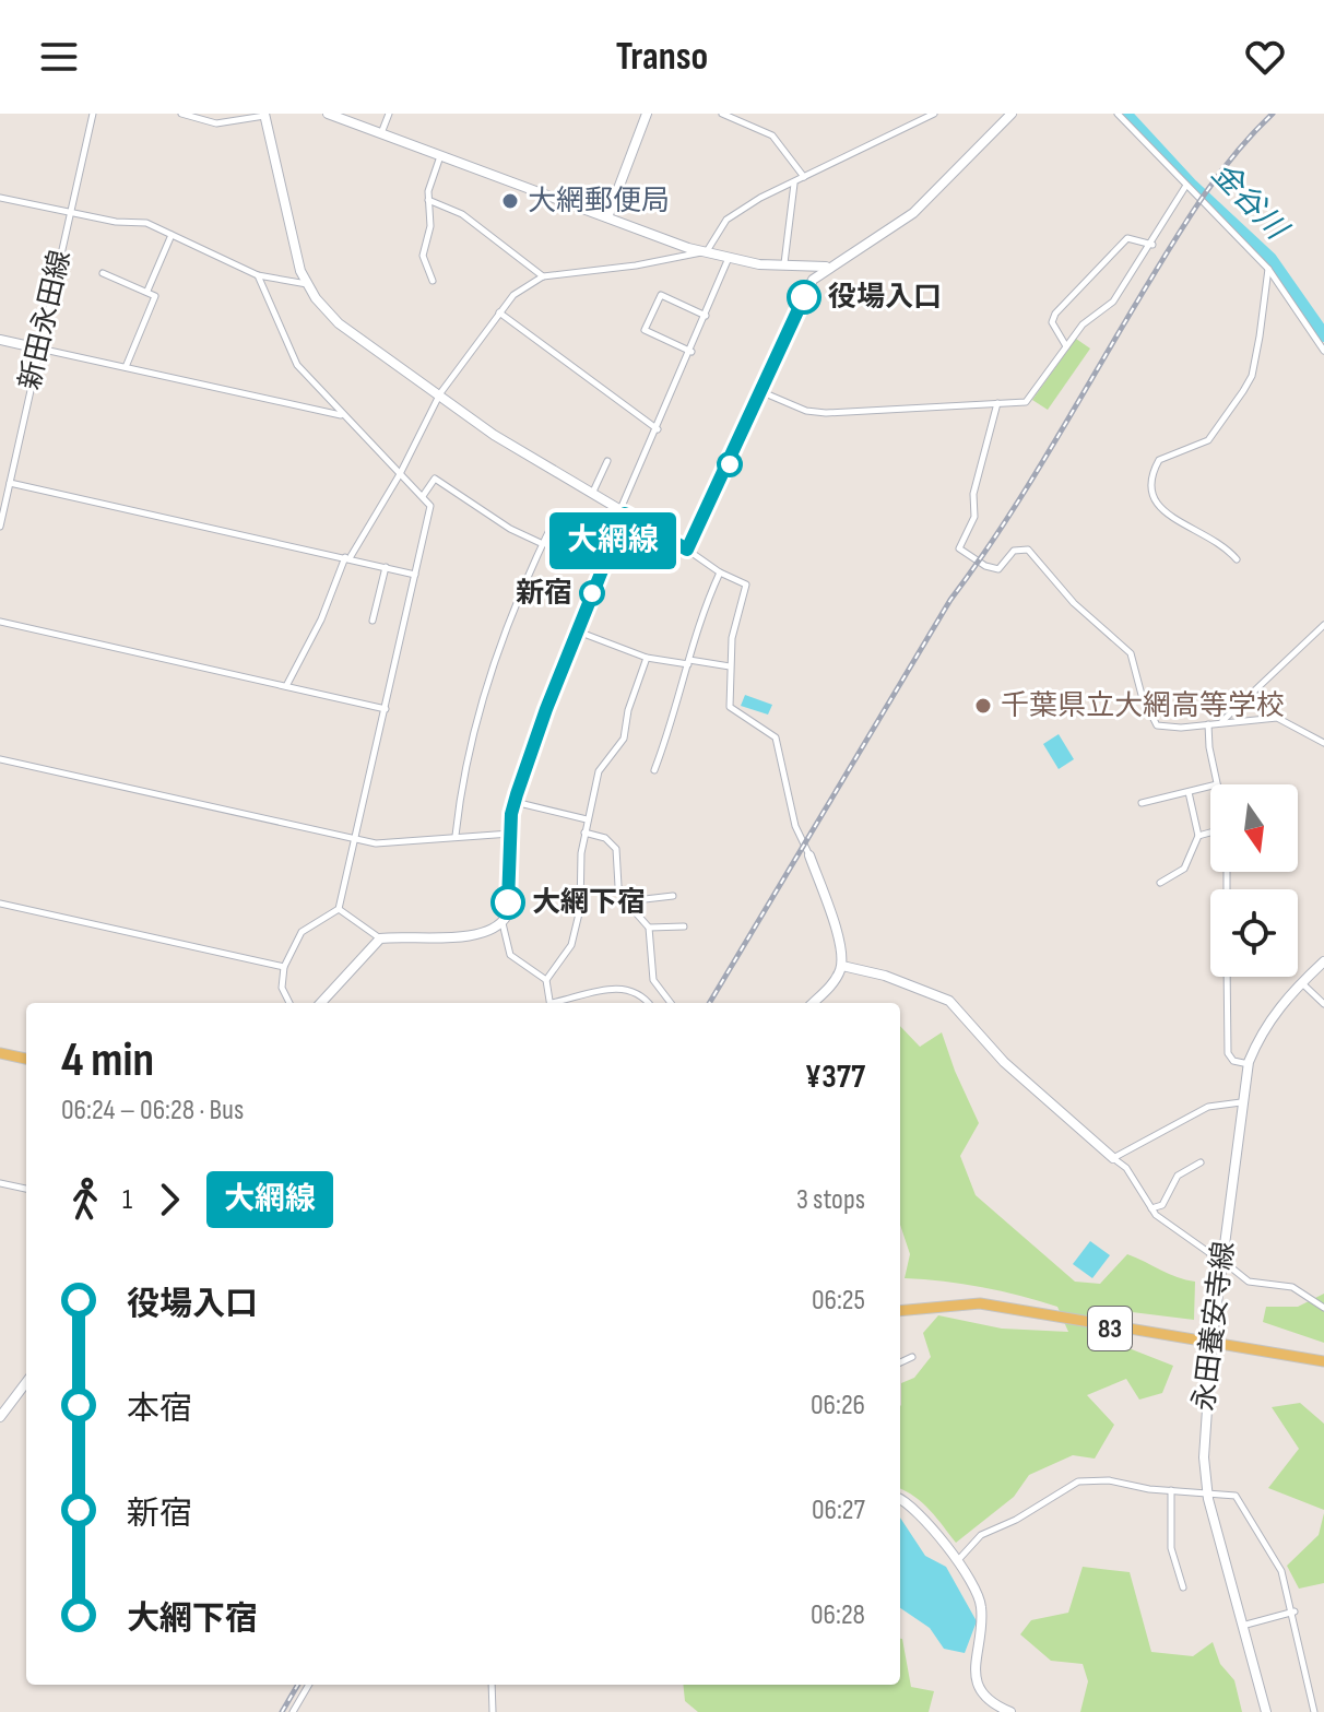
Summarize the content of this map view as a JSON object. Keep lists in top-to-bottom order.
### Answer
{
  "streets": {
    "main road": ["83"],
    "street": ["新田永田線", "永田養安寺線"]
  },
  "crossings": [
    ["永田養安寺線", "83"]
  ],
  "water": ["金谷川"],
  "places": [
    "大網郵便局",
    "役場入口",
    "新宿",
    "千葉県立大網高等学校",
    "大網下宿"
  ],
  "lines": ["bus line 大網線"],
  "north": "bottom",
  "page": {
    "header": "Transo",
    "on_map": "大網線",
    "heading": ["4 min", "06:24 – 06:28 · Bus", "¥377"],
    "legs": ["1", "大網線", "3 stops"],
    "list": [
      {
        "name": "役場入口",
        "value": "06:25"
      },
      {
        "name": "本宿",
        "value": "06:26"
      },
      {
        "name": "新宿",
        "value": "06:27"
      },
      {
        "name": "大網下宿",
        "value": "06:28"
      }
    ]
  }
}
